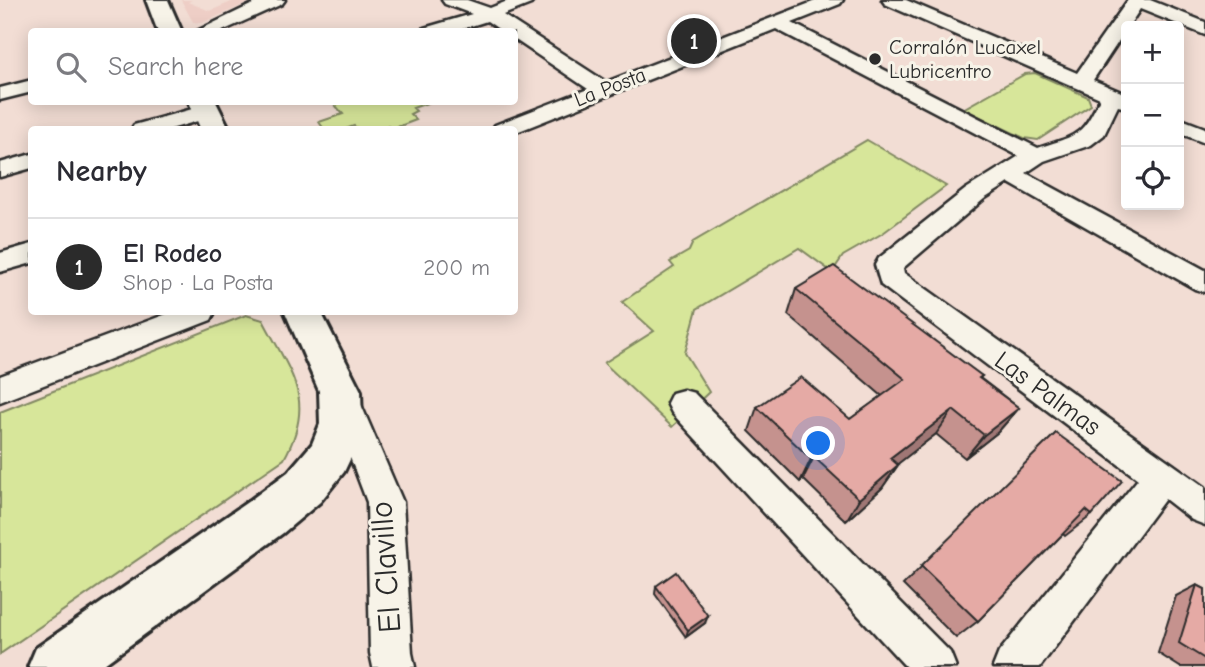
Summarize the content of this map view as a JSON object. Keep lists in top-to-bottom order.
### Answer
{
  "streets": {
    "street": ["La Posta", "Las Palmas", "El Clavillo"]
  },
  "places": ["Corralón Lucaxel Lubricentro"],
  "page": {
    "pins": "1",
    "map_buttons": ["+", "−"],
    "search": "Search here",
    "heading": "Nearby",
    "list": [
      {
        "mark": "1",
        "name": "El Rodeo",
        "note": "Shop · La Posta",
        "value": "200 m"
      }
    ]
  }
}
